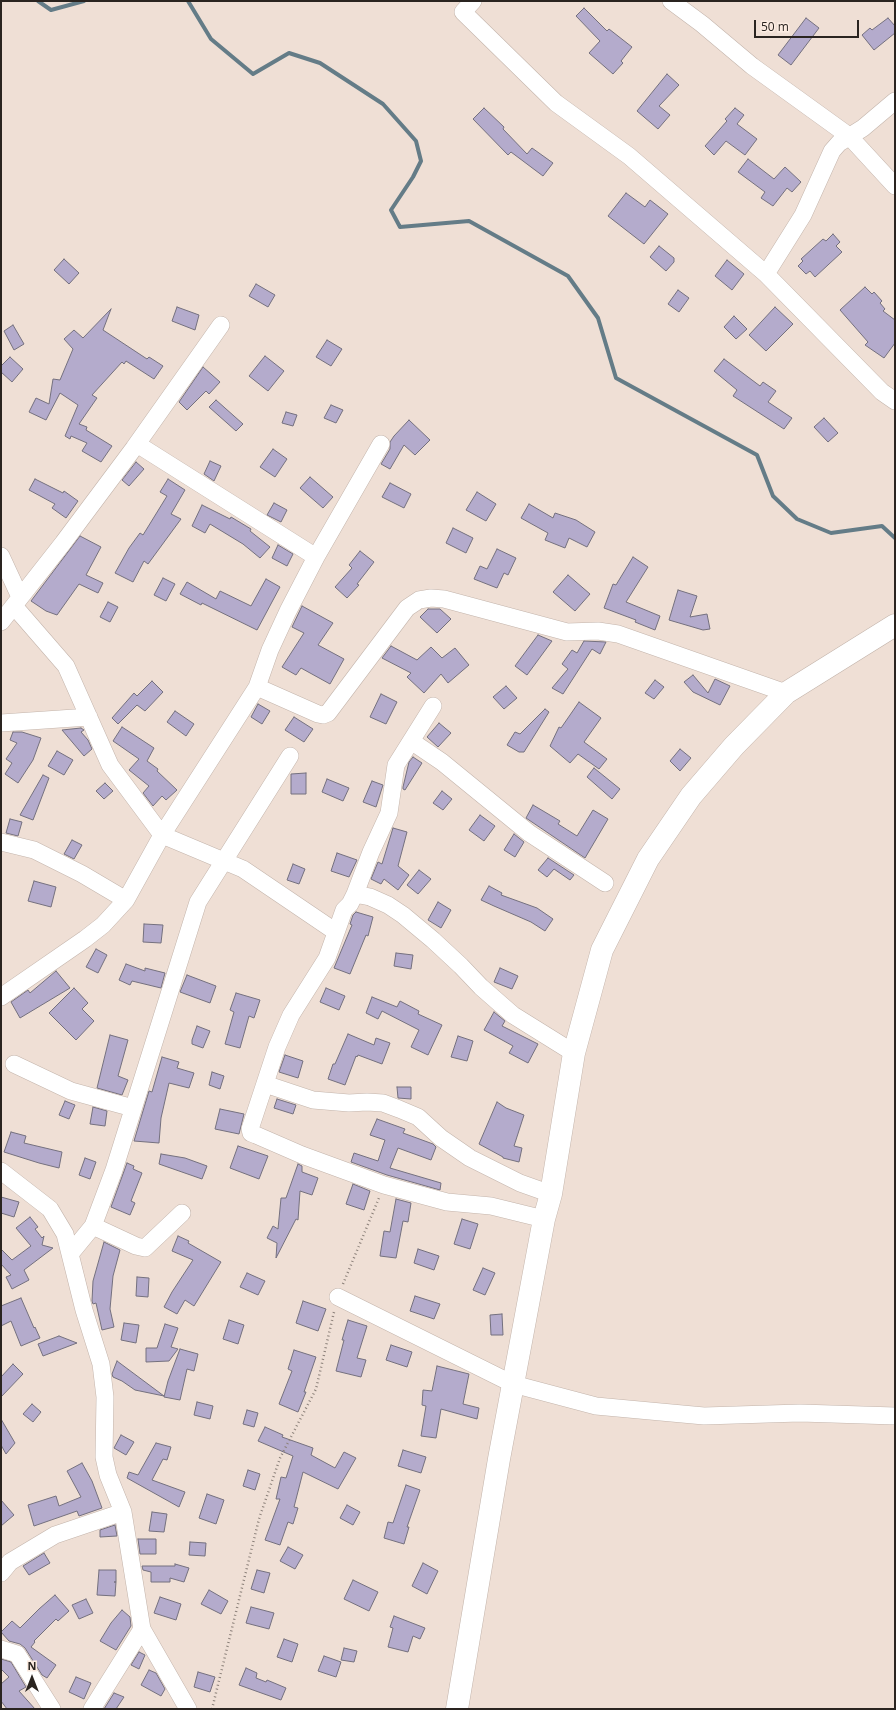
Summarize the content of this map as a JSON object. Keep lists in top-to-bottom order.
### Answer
{
  "scale_bar": "50 m",
  "north": "top"
}
